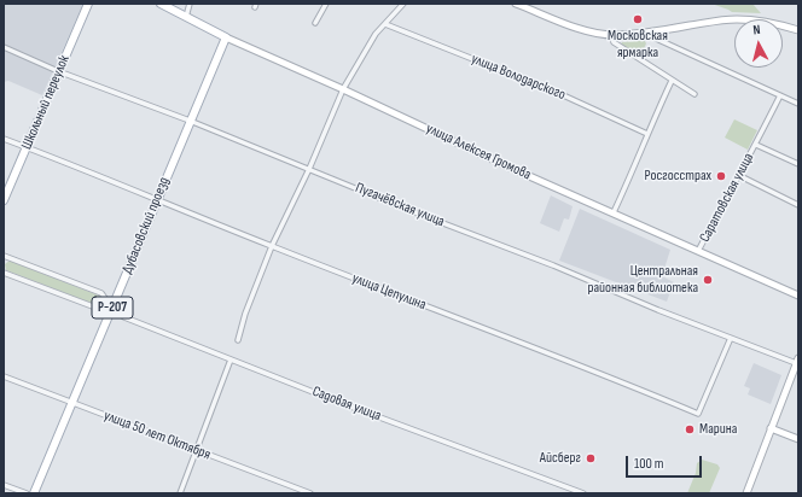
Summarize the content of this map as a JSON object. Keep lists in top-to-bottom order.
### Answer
{
  "streets": {
    "main road": [
      "Школьный переулок",
      "улица Алексея Громова",
      "Дубасовский проезд",
      "Р-207"
    ],
    "street": [
      "улица Володарского",
      "Саратовская улица",
      "Пугачёвская улица",
      "улица Цепулина",
      "Садовая улица",
      "улица 50 лет Октября"
    ]
  },
  "crossings": [
    ["Школьный переулок", "Пугачёвская улица"],
    ["Школьный переулок", "улица Цепулина"],
    ["улица Алексея Громова", "Саратовская улица"],
    ["улица Алексея Громова", "Дубасовский проезд"],
    ["Пугачёвская улица", "Дубасовский проезд"],
    ["Пугачёвская улица", "улица Цепулина"],
    ["Дубасовский проезд", "улица Цепулина"],
    ["Дубасовский проезд", "Садовая улица"],
    ["Дубасовский проезд", "улица 50 лет Октября"]
  ],
  "places": [
    "Московская ярмарка",
    "Росгосстрах",
    "Центральная районная библиотека",
    "Марина",
    "Айсберг"
  ],
  "scale_bar": "100 m",
  "north": "top"
}
